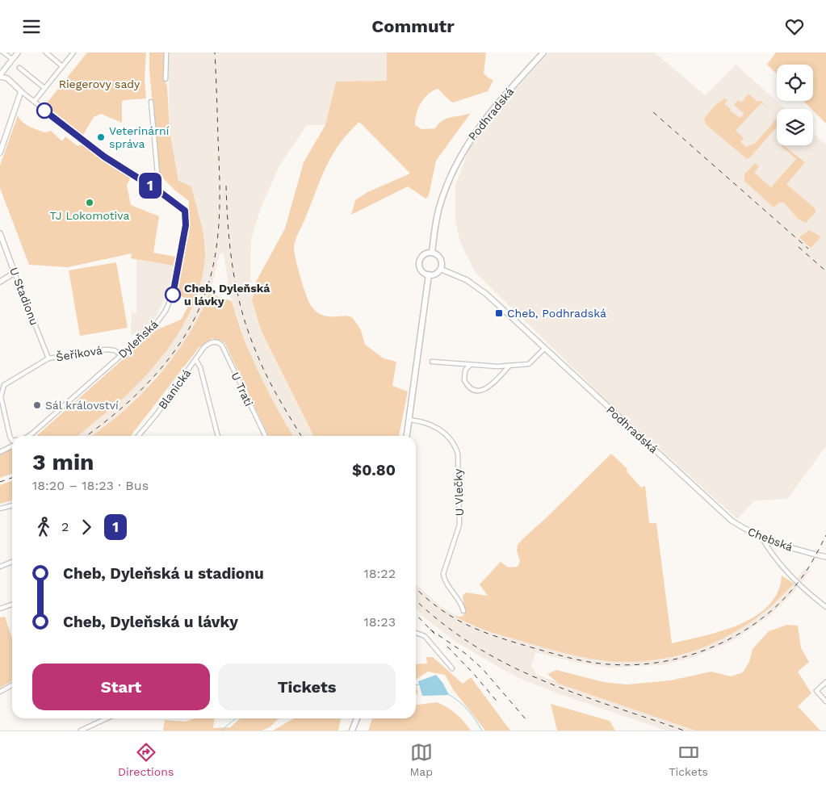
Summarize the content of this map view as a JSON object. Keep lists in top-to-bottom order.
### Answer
{
  "streets": {
    "main road": ["Podhradská"],
    "street": [
      "U Stadionu",
      "Dyleňská",
      "Šeříková",
      "Blanická",
      "U Trati",
      "U Vlečky",
      "Chebská"
    ]
  },
  "crossings": [
    ["Podhradská", "Chebská"],
    ["U Stadionu", "Šeříková"],
    ["Dyleňská", "Šeříková"],
    ["Blanická", "U Trati"]
  ],
  "parks": ["Riegerovy sady"],
  "places": {
    "other": [
      "Veterinární správa",
      "TJ Lokomotiva",
      "Cheb, Dyleňská u lávky",
      "Sál království"
    ],
    "transit": ["Cheb, Podhradská"]
  },
  "lines": ["bus line 1"],
  "page": {
    "header": "Commutr",
    "on_map": "1",
    "heading": ["3 min", "18:20 – 18:23 · Bus", "$0.80"],
    "legs": ["2", "1"],
    "list": [
      {
        "name": "Cheb, Dyleňská u stadionu",
        "value": "18:22"
      },
      {
        "name": "Cheb, Dyleňská u lávky",
        "value": "18:23"
      }
    ],
    "buttons": ["Start", "Tickets"],
    "tabs": ["Directions", "Map", "Tickets"]
  }
}
